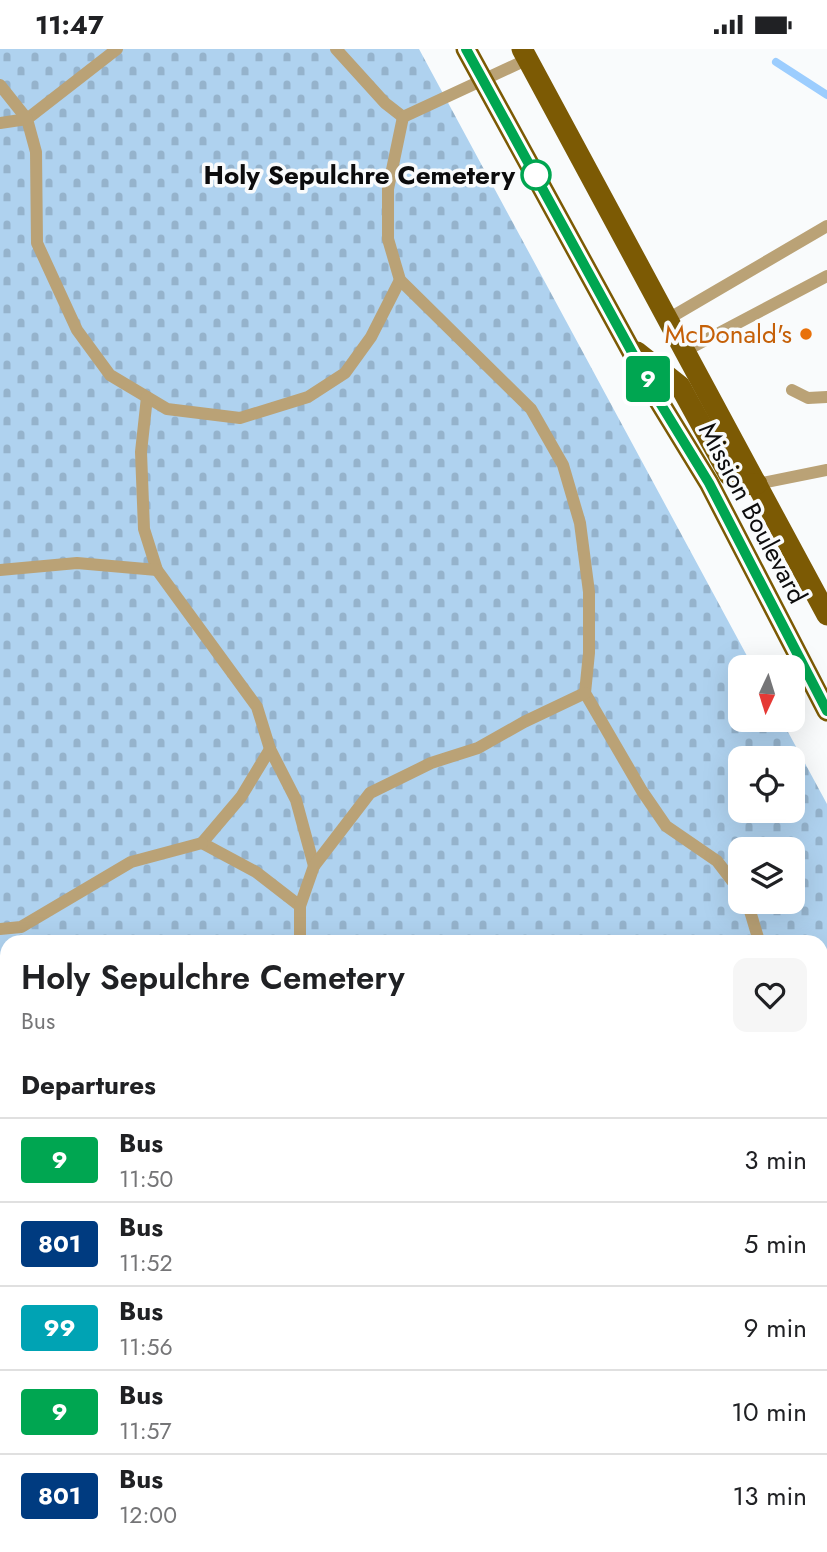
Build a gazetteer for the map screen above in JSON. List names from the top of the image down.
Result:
{
  "streets": {
    "main road": ["Mission Boulevard"]
  },
  "places": ["Holy Sepulchre Cemetery", "McDonald's"],
  "lines": ["bus line 9"],
  "north": "bottom",
  "page": {
    "status": "11:47",
    "on_map": "9",
    "heading": [
      ["Holy Sepulchre Cemetery", "Bus"],
      "Departures"
    ],
    "list": [
      {
        "mark": "9",
        "name": "Bus",
        "note": "11:50",
        "value": "3 min"
      },
      {
        "mark": "801",
        "name": "Bus",
        "note": "11:52",
        "value": "5 min"
      },
      {
        "mark": "99",
        "name": "Bus",
        "note": "11:56",
        "value": "9 min"
      },
      {
        "mark": "9",
        "name": "Bus",
        "note": "11:57",
        "value": "10 min"
      },
      {
        "mark": "801",
        "name": "Bus",
        "note": "12:00",
        "value": "13 min"
      }
    ]
  }
}
